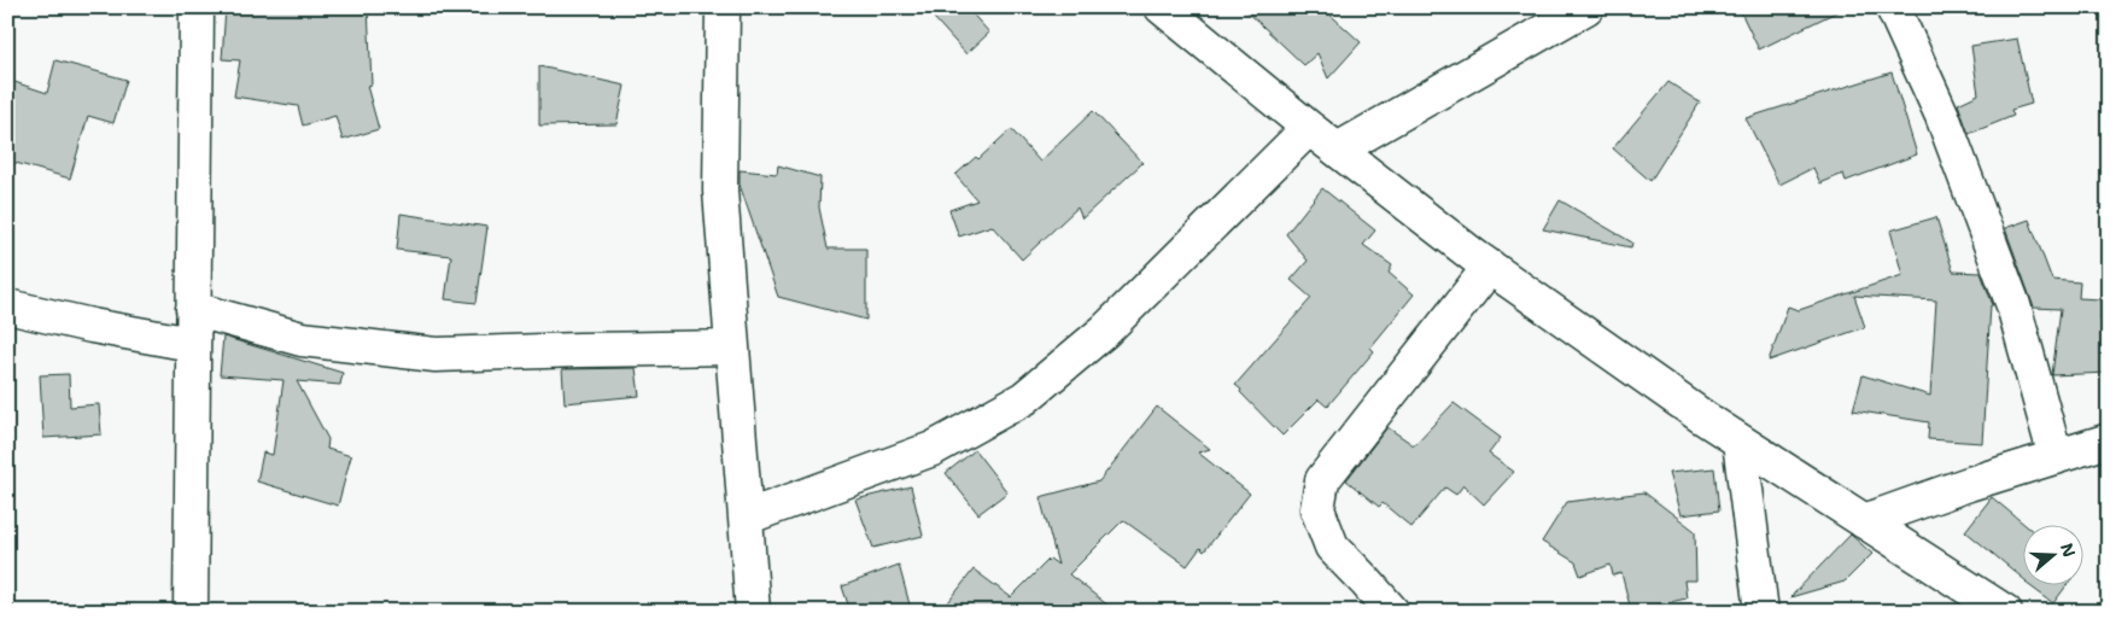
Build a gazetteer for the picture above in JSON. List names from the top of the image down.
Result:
{
  "north": "right"
}
